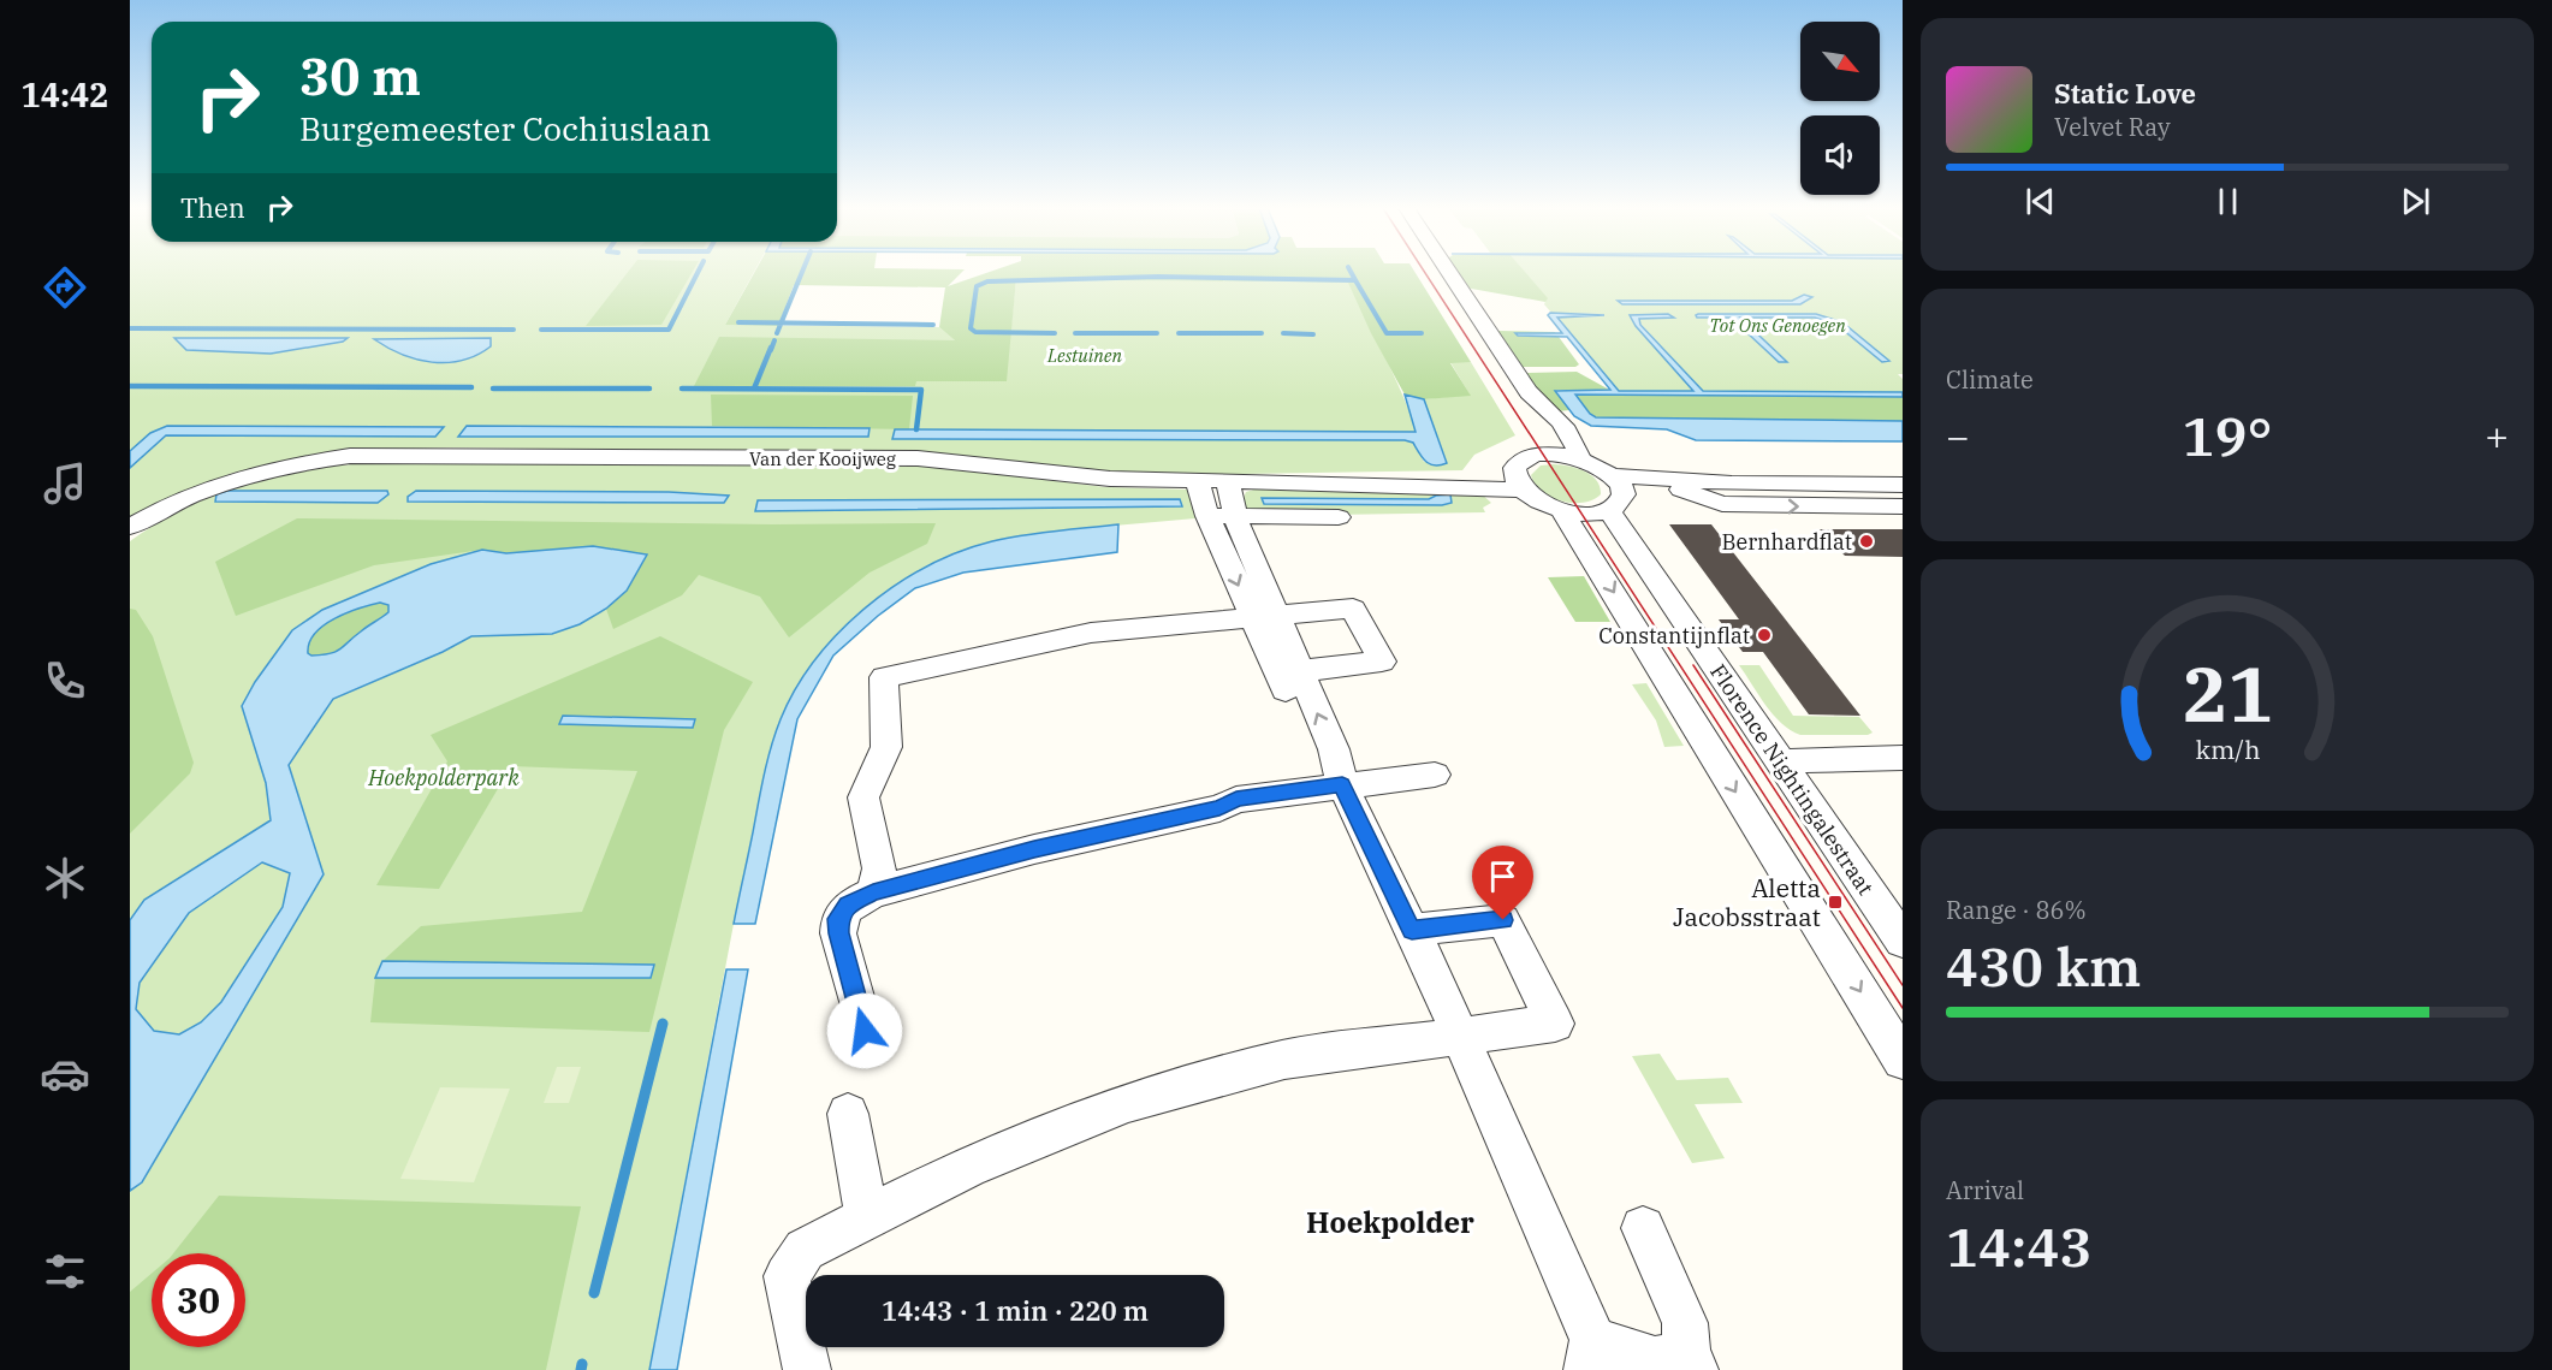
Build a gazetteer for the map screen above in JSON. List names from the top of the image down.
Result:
{
  "streets": {
    "street": ["Van der Kooijweg", "Florence Nightingalestraat"]
  },
  "districts": ["Hoekpolder"],
  "parks": ["Tot Ons Genoegen", "Lestuinen", "Hoekpolderpark"],
  "places": {
    "other": ["Bernhardflat", "Constantijnflat"],
    "transit": ["Aletta Jacobsstraat"]
  },
  "north": "bottom right",
  "page": {
    "tabs": "14:42",
    "turn": ["30 m", "Burgemeester Cochiuslaan"],
    "song": ["Static Love", "Velvet Ray"],
    "then": "Then",
    "tile": [
      "Climate",
      ["Range · 86%", "430 km"],
      ["Arrival", "14:43"]
    ],
    "heat": ["−", "19°", "+"],
    "limit": "30",
    "trip": "14:43 · 1 min · 220 m",
    "gauge": ["21", "km/h"]
  }
}
